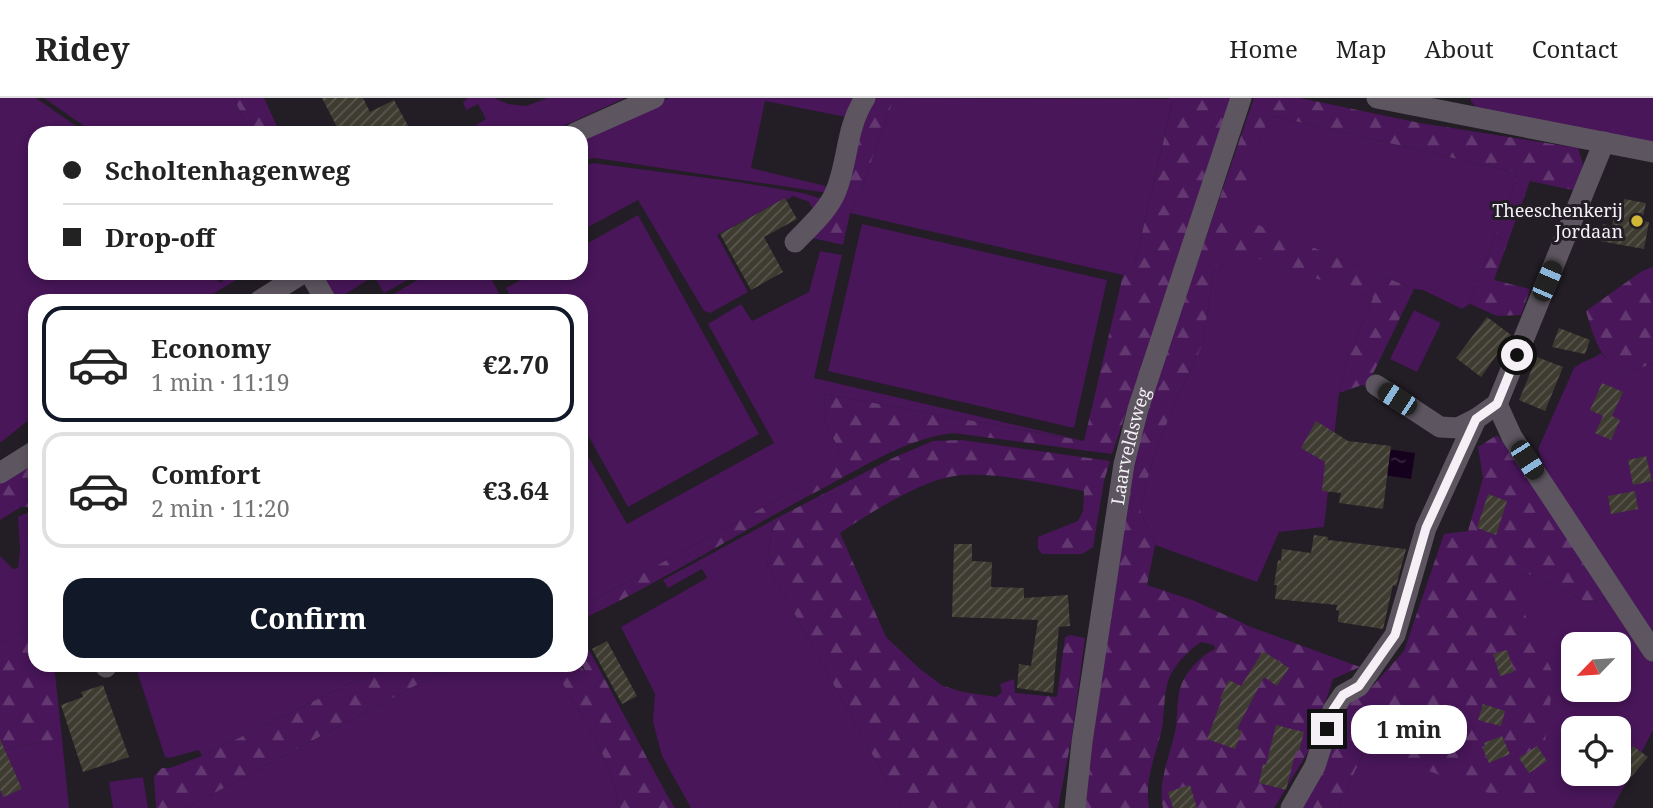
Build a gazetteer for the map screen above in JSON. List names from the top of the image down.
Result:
{
  "streets": {
    "street": ["Laarveldsweg"]
  },
  "places": ["Theeschenkerij Jordaan"],
  "north": "bottom left",
  "page": {
    "header": "Ridey",
    "nav": [
      "Home",
      "Map",
      "About",
      "Contact"
    ],
    "banner": ["Scholtenhagenweg", "Drop-off"],
    "list": [
      {
        "name": "Economy",
        "note": "1 min · 11:19",
        "value": "€2.70"
      },
      {
        "name": "Comfort",
        "note": "2 min · 11:20",
        "value": "€3.64"
      }
    ],
    "buttons": "Confirm",
    "bubble": "1 min"
  }
}
